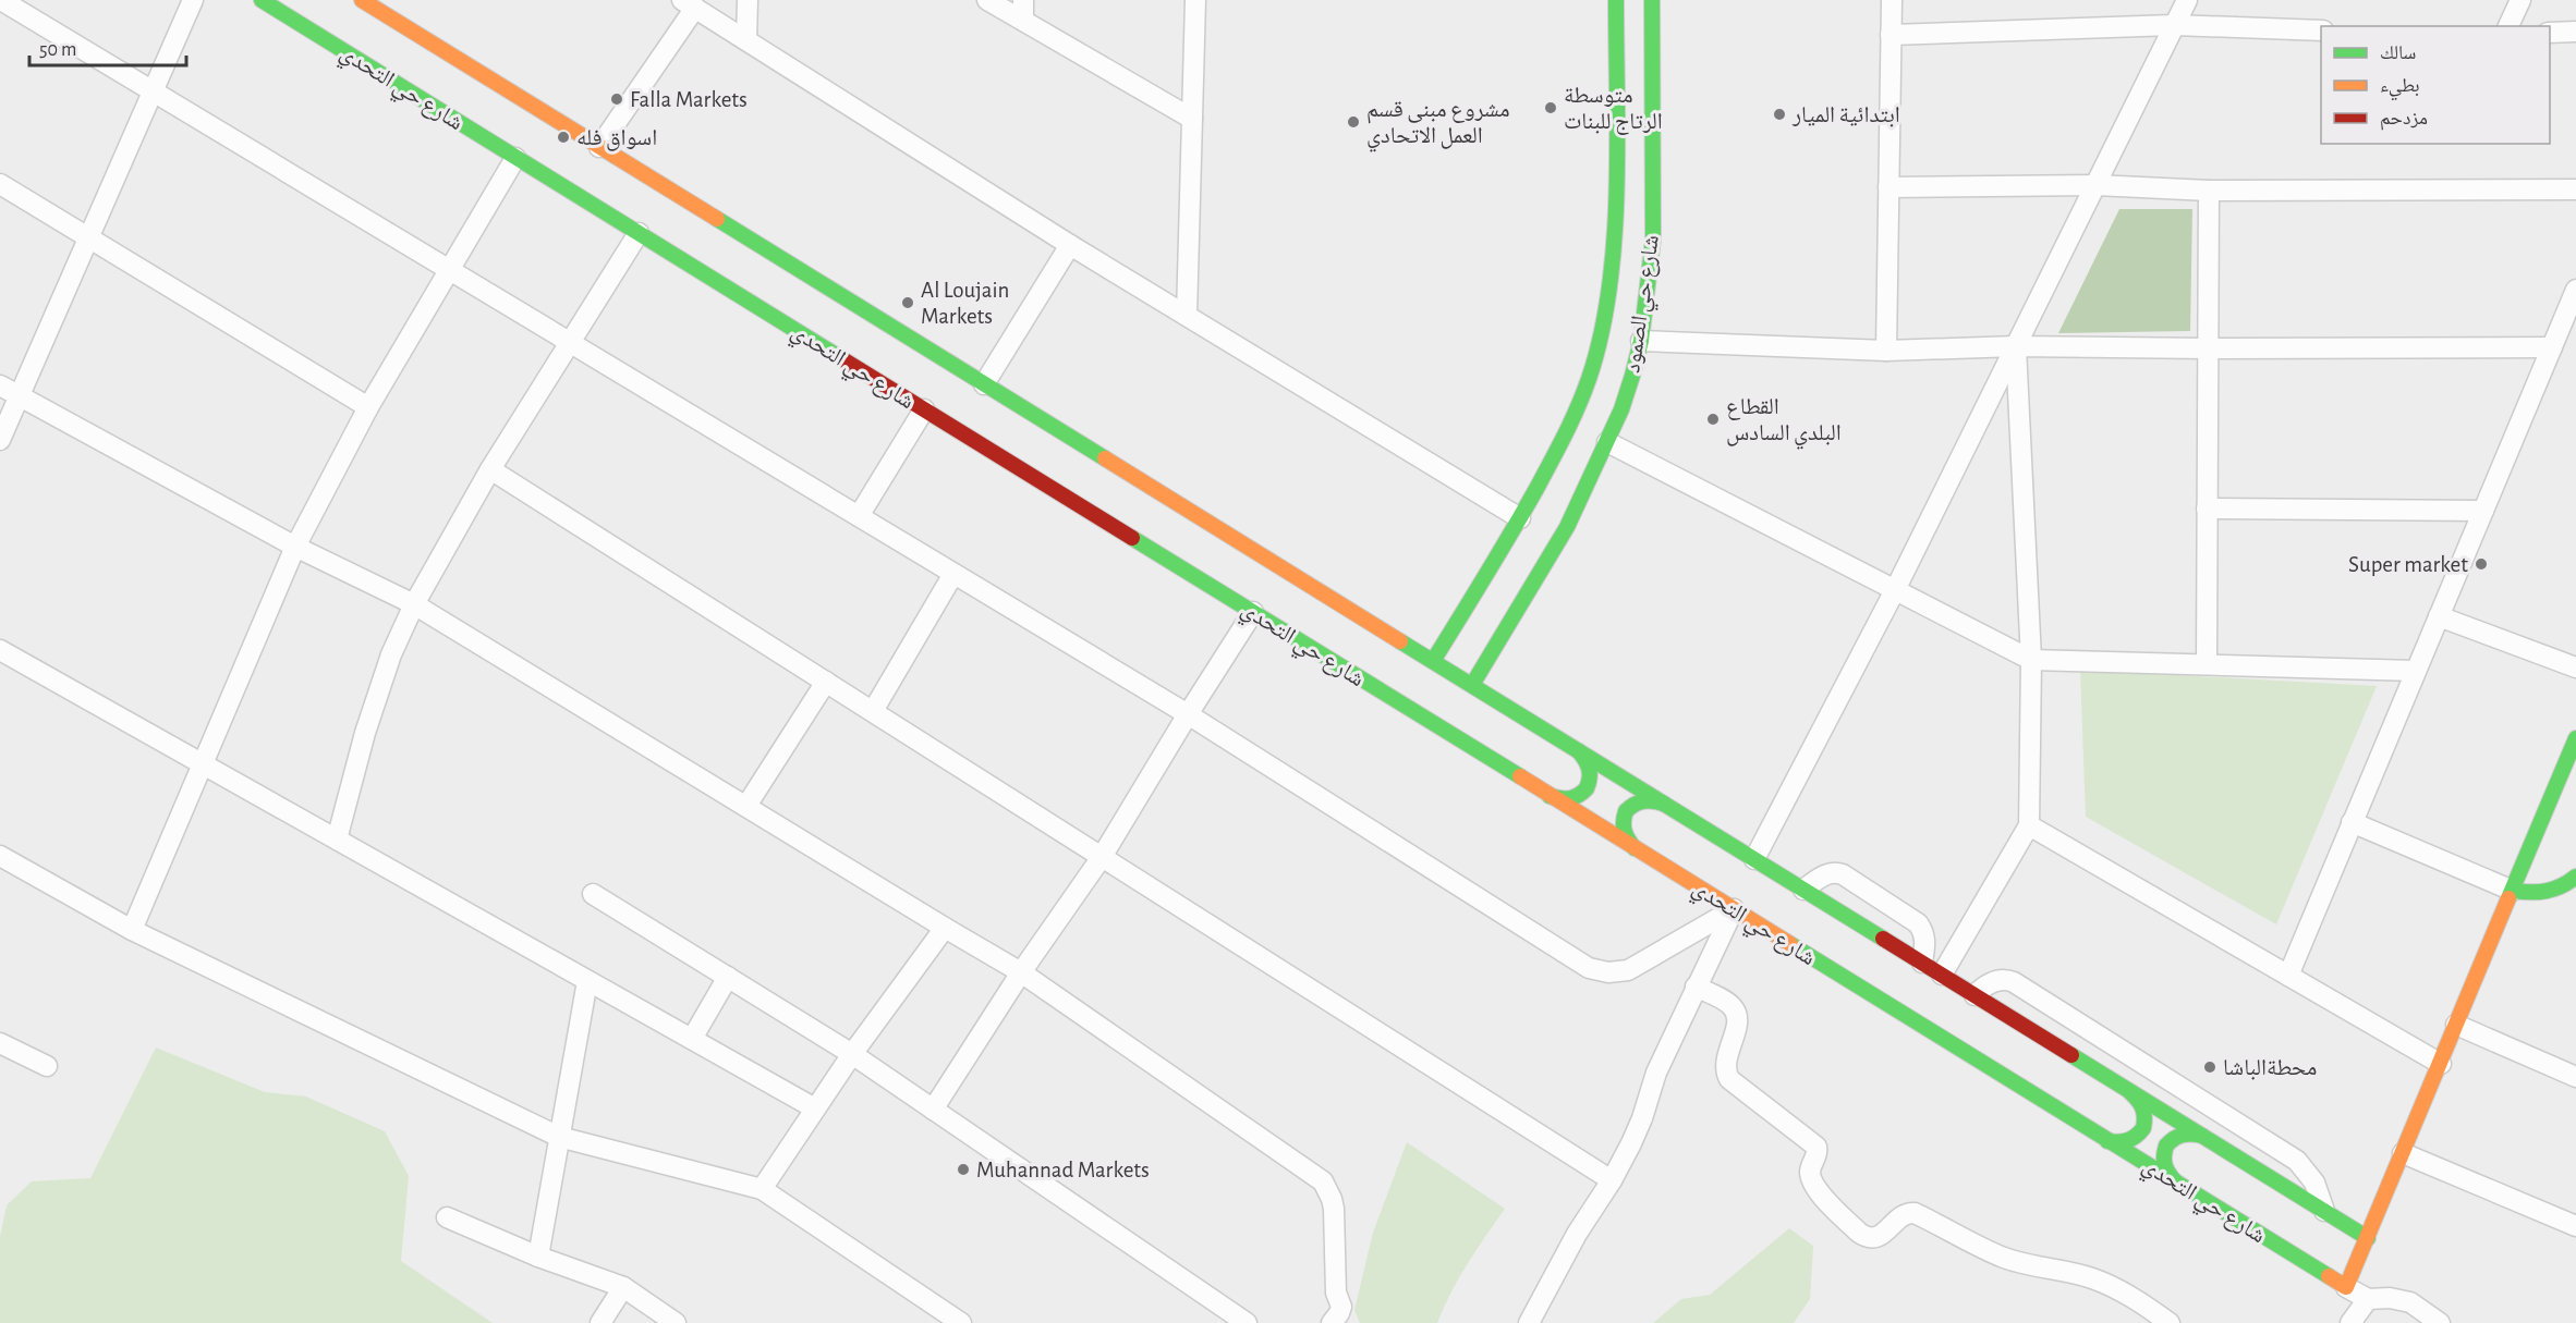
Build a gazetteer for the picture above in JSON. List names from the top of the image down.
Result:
{
  "streets": {
    "main road": ["شارع حي التحدي", "شارع حي الصمود"]
  },
  "places": [
    "Falla Markets",
    "متوسطة الرتاج للبنات",
    "ابتدائية الميار",
    "مشروع مبنى قسم العمل الاتحادي",
    "اسواق فله",
    "Al Loujain Markets",
    "القطاع البلدي السادس",
    "Super market",
    "محطةالباشا",
    "Muhannad Markets"
  ],
  "legend": ["سالك", "بطيء", "مزدحم"],
  "scale_bar": "50 m"
}
